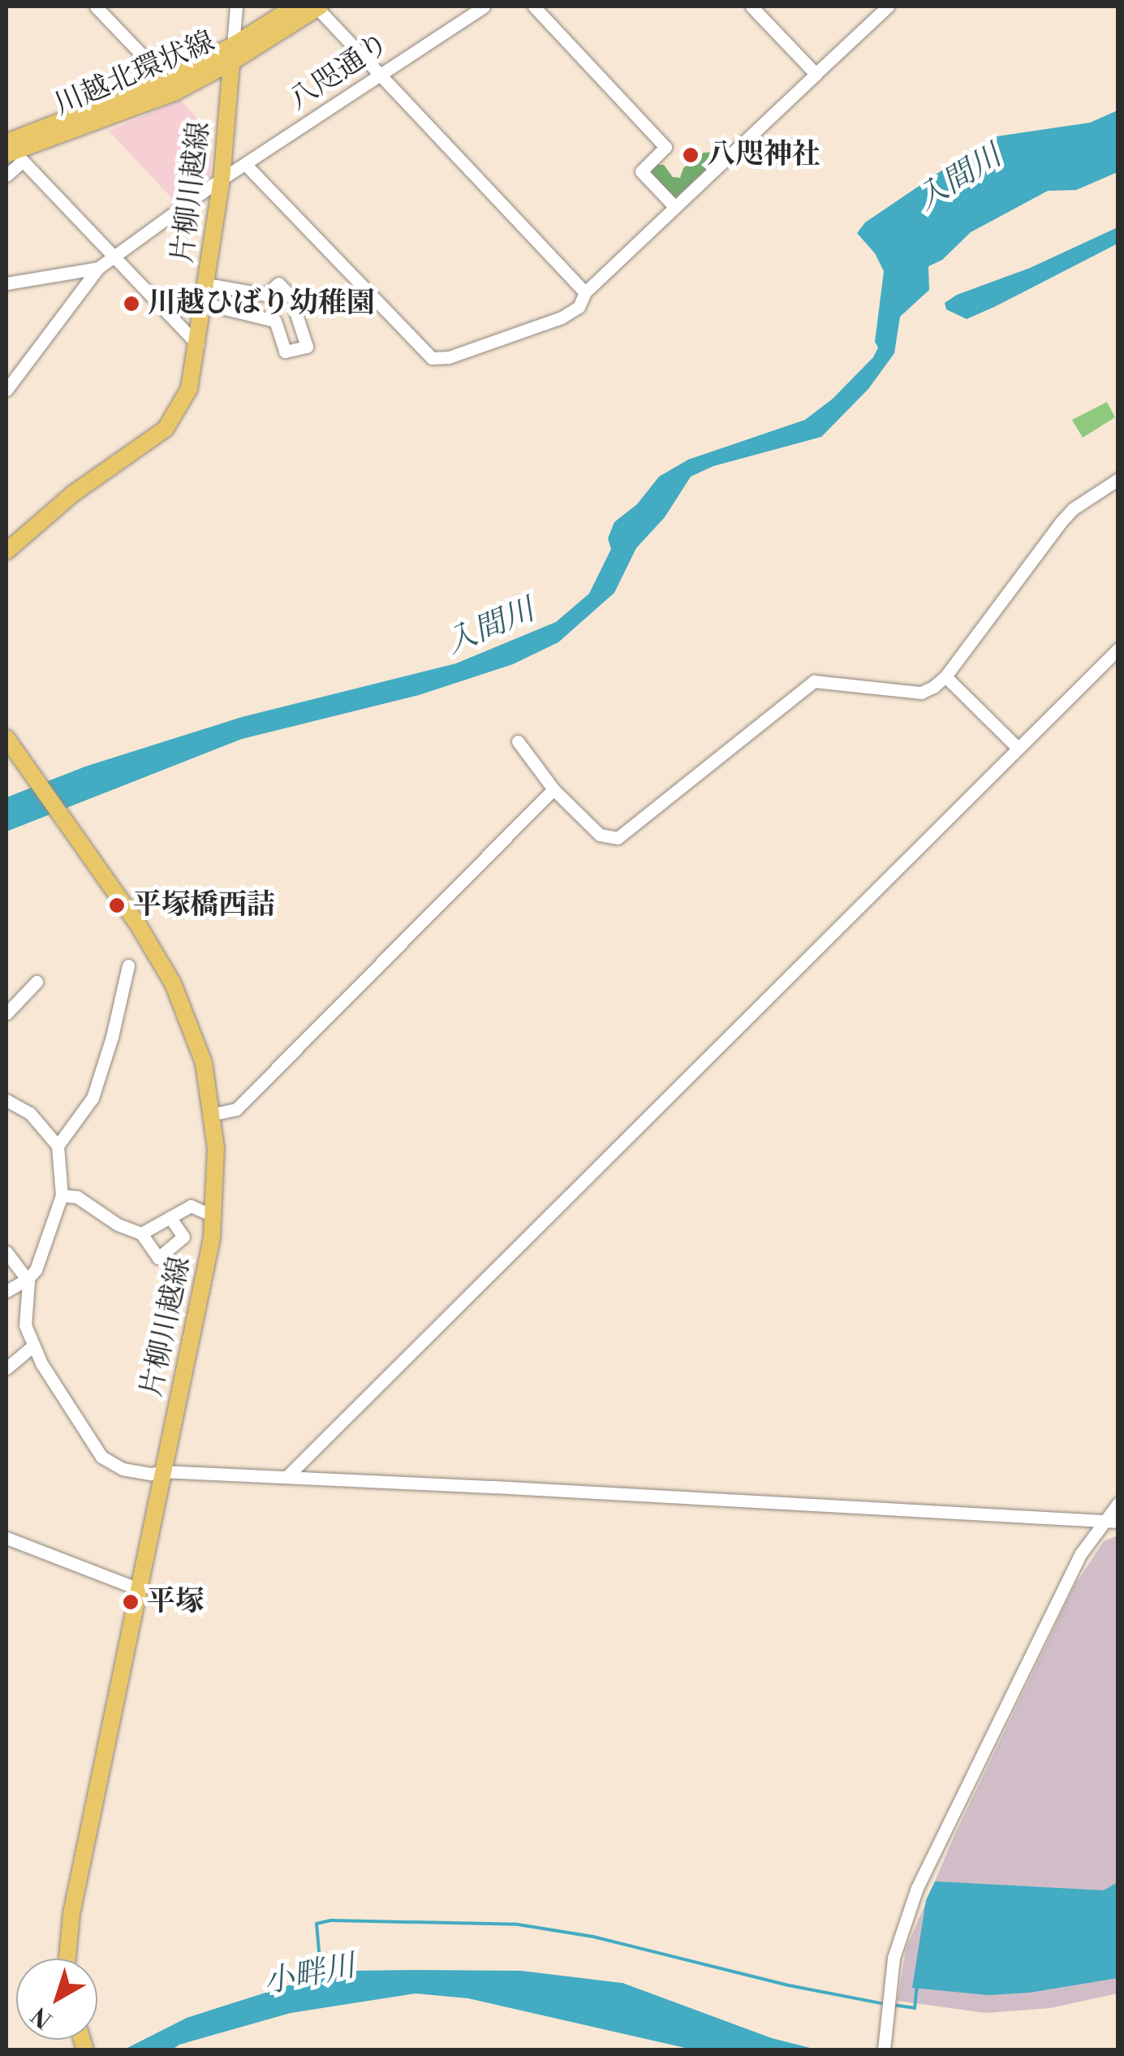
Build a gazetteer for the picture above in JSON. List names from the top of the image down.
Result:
{
  "streets": {
    "main road": ["川越北環状線", "片柳川越線"],
    "street": ["八咫通り"]
  },
  "crossings": [
    ["八咫通り", "片柳川越線"],
    ["川越北環状線", "片柳川越線"]
  ],
  "water": ["入間川", "小畔川"],
  "places": [
    "八咫神社",
    "川越ひばり幼稚園",
    "平塚橋西詰",
    "平塚"
  ],
  "north": "bottom left"
}
